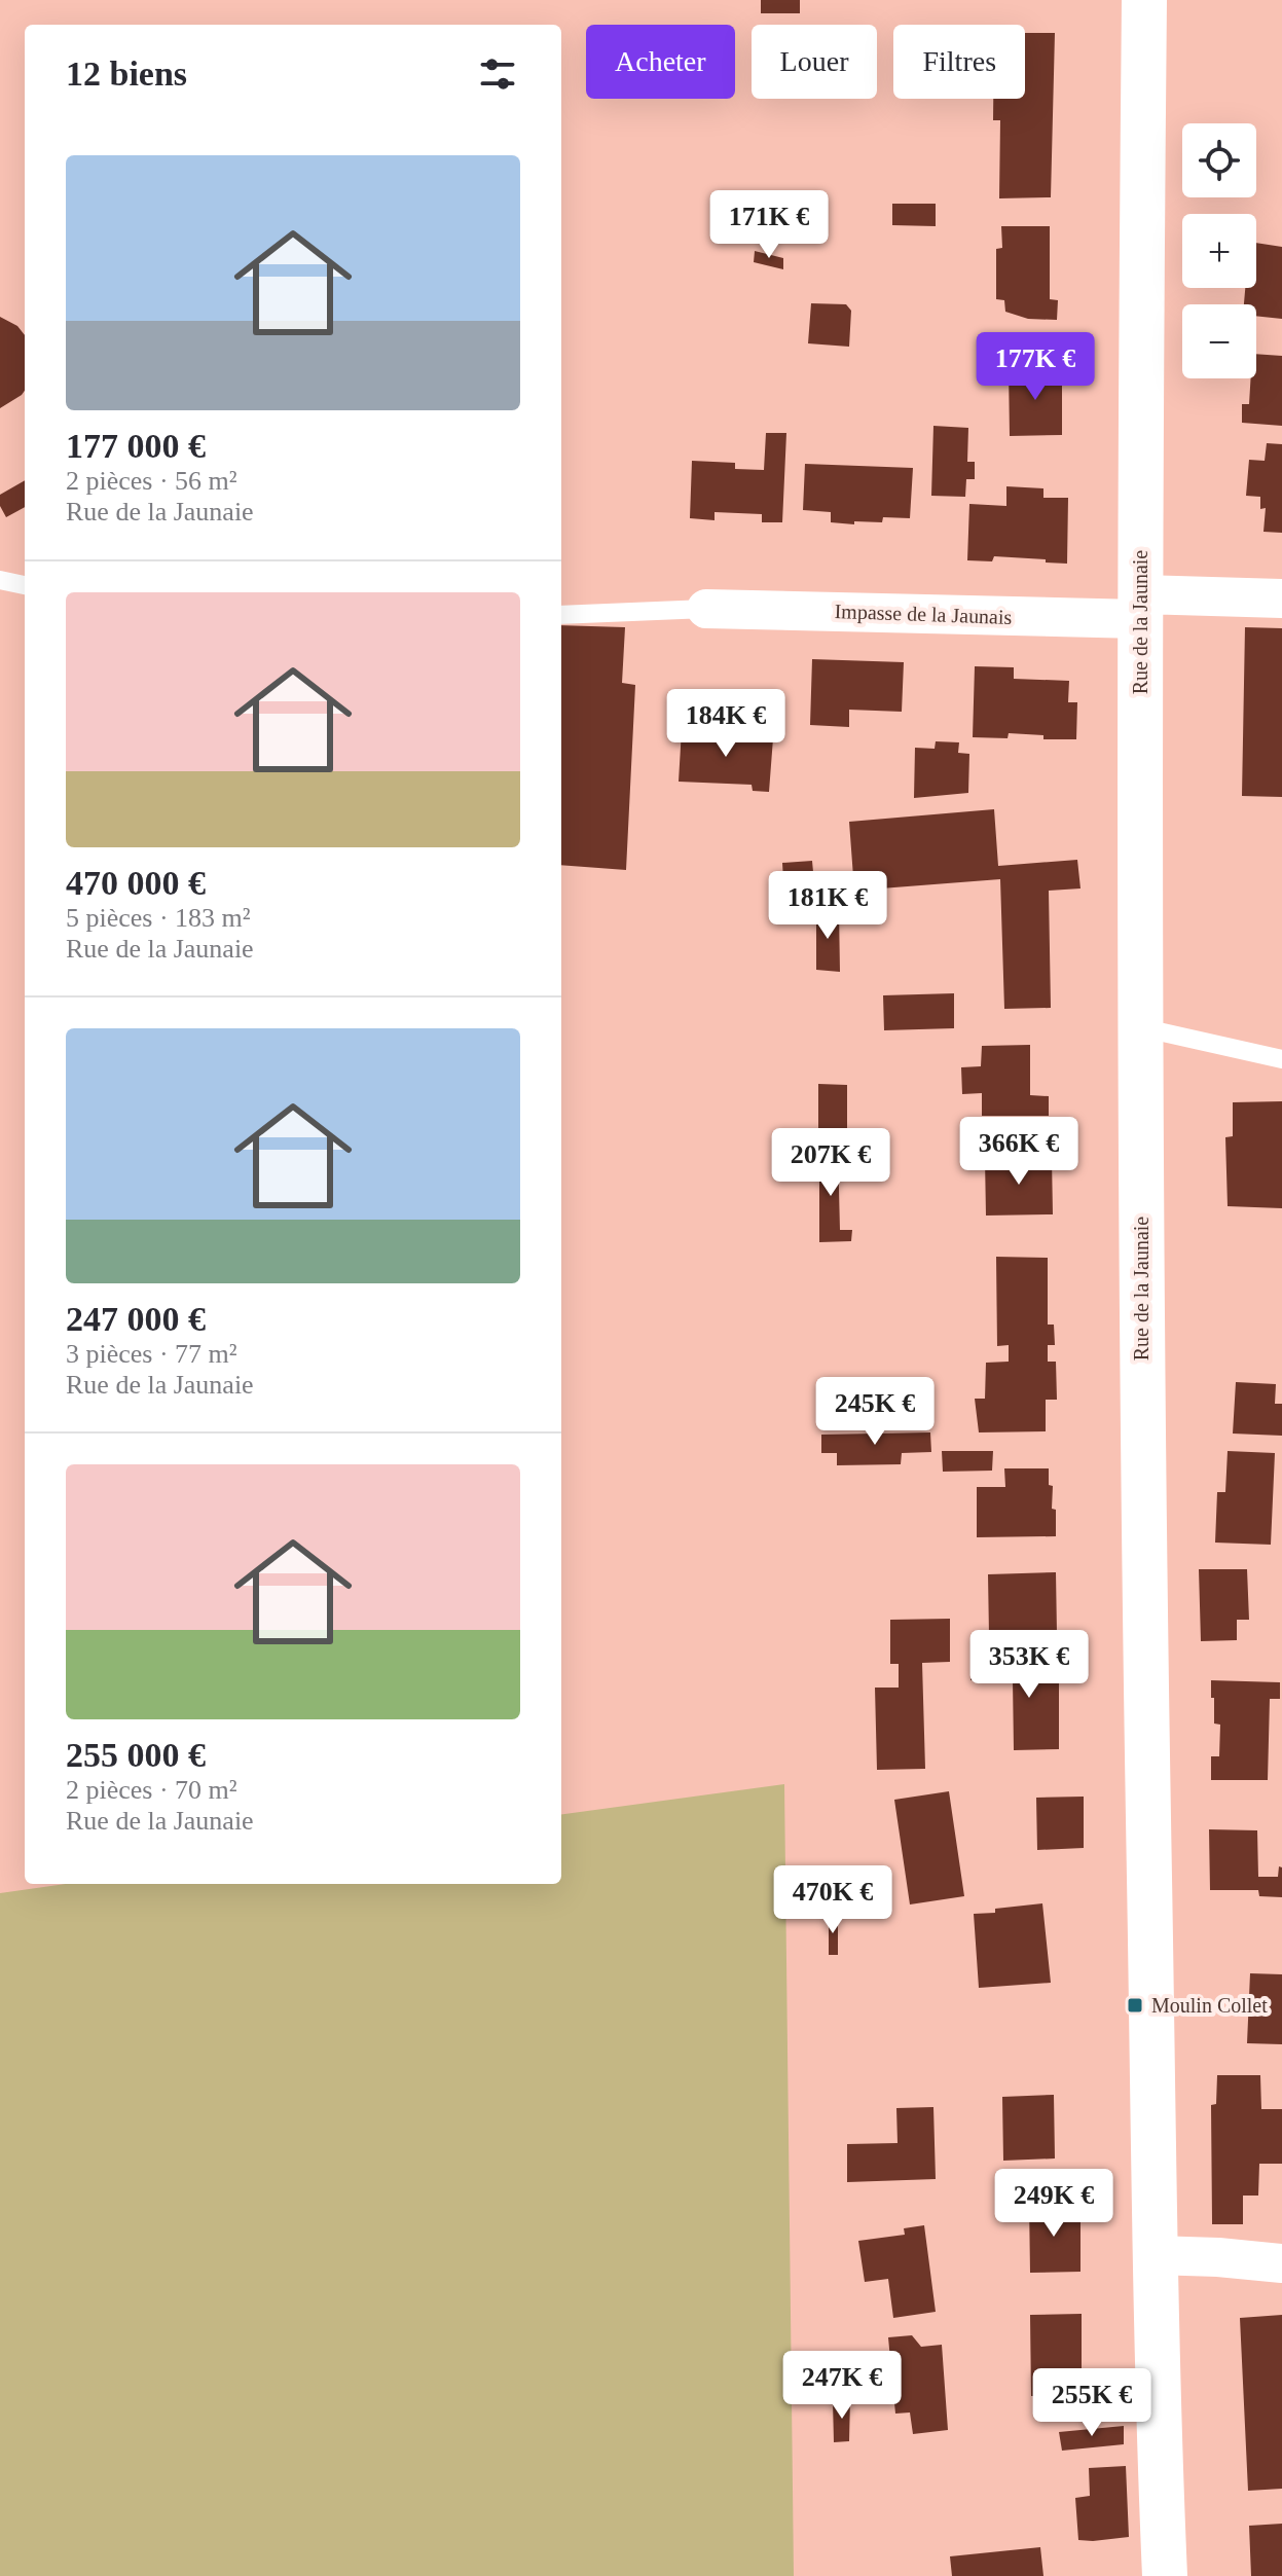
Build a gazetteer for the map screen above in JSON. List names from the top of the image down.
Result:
{
  "streets": {
    "main road": ["Rue de la Jaunaie"],
    "street": ["Impasse de la Jaunais"]
  },
  "crossings": [
    ["Impasse de la Jaunais", "Rue de la Jaunaie"]
  ],
  "places": {
    "transit": ["Moulin Collet"]
  },
  "page": {
    "chip": ["Acheter", "Louer", "Filtres"],
    "heading": "12 biens",
    "map_buttons": ["+", "−"],
    "list": [
      {
        "name": "177 000 €",
        "note": "2 pièces · 56 m² · Rue de la Jaunaie"
      },
      {
        "name": "470 000 €",
        "note": "5 pièces · 183 m² · Rue de la Jaunaie"
      },
      {
        "name": "247 000 €",
        "note": "3 pièces · 77 m² · Rue de la Jaunaie"
      },
      {
        "name": "255 000 €",
        "note": "2 pièces · 70 m² · Rue de la Jaunaie"
      }
    ],
    "price": [
      "171K €",
      "177K €",
      "184K €",
      "181K €",
      "366K €",
      "207K €",
      "245K €",
      "353K €",
      "470K €",
      "249K €",
      "247K €",
      "255K €"
    ]
  }
}
